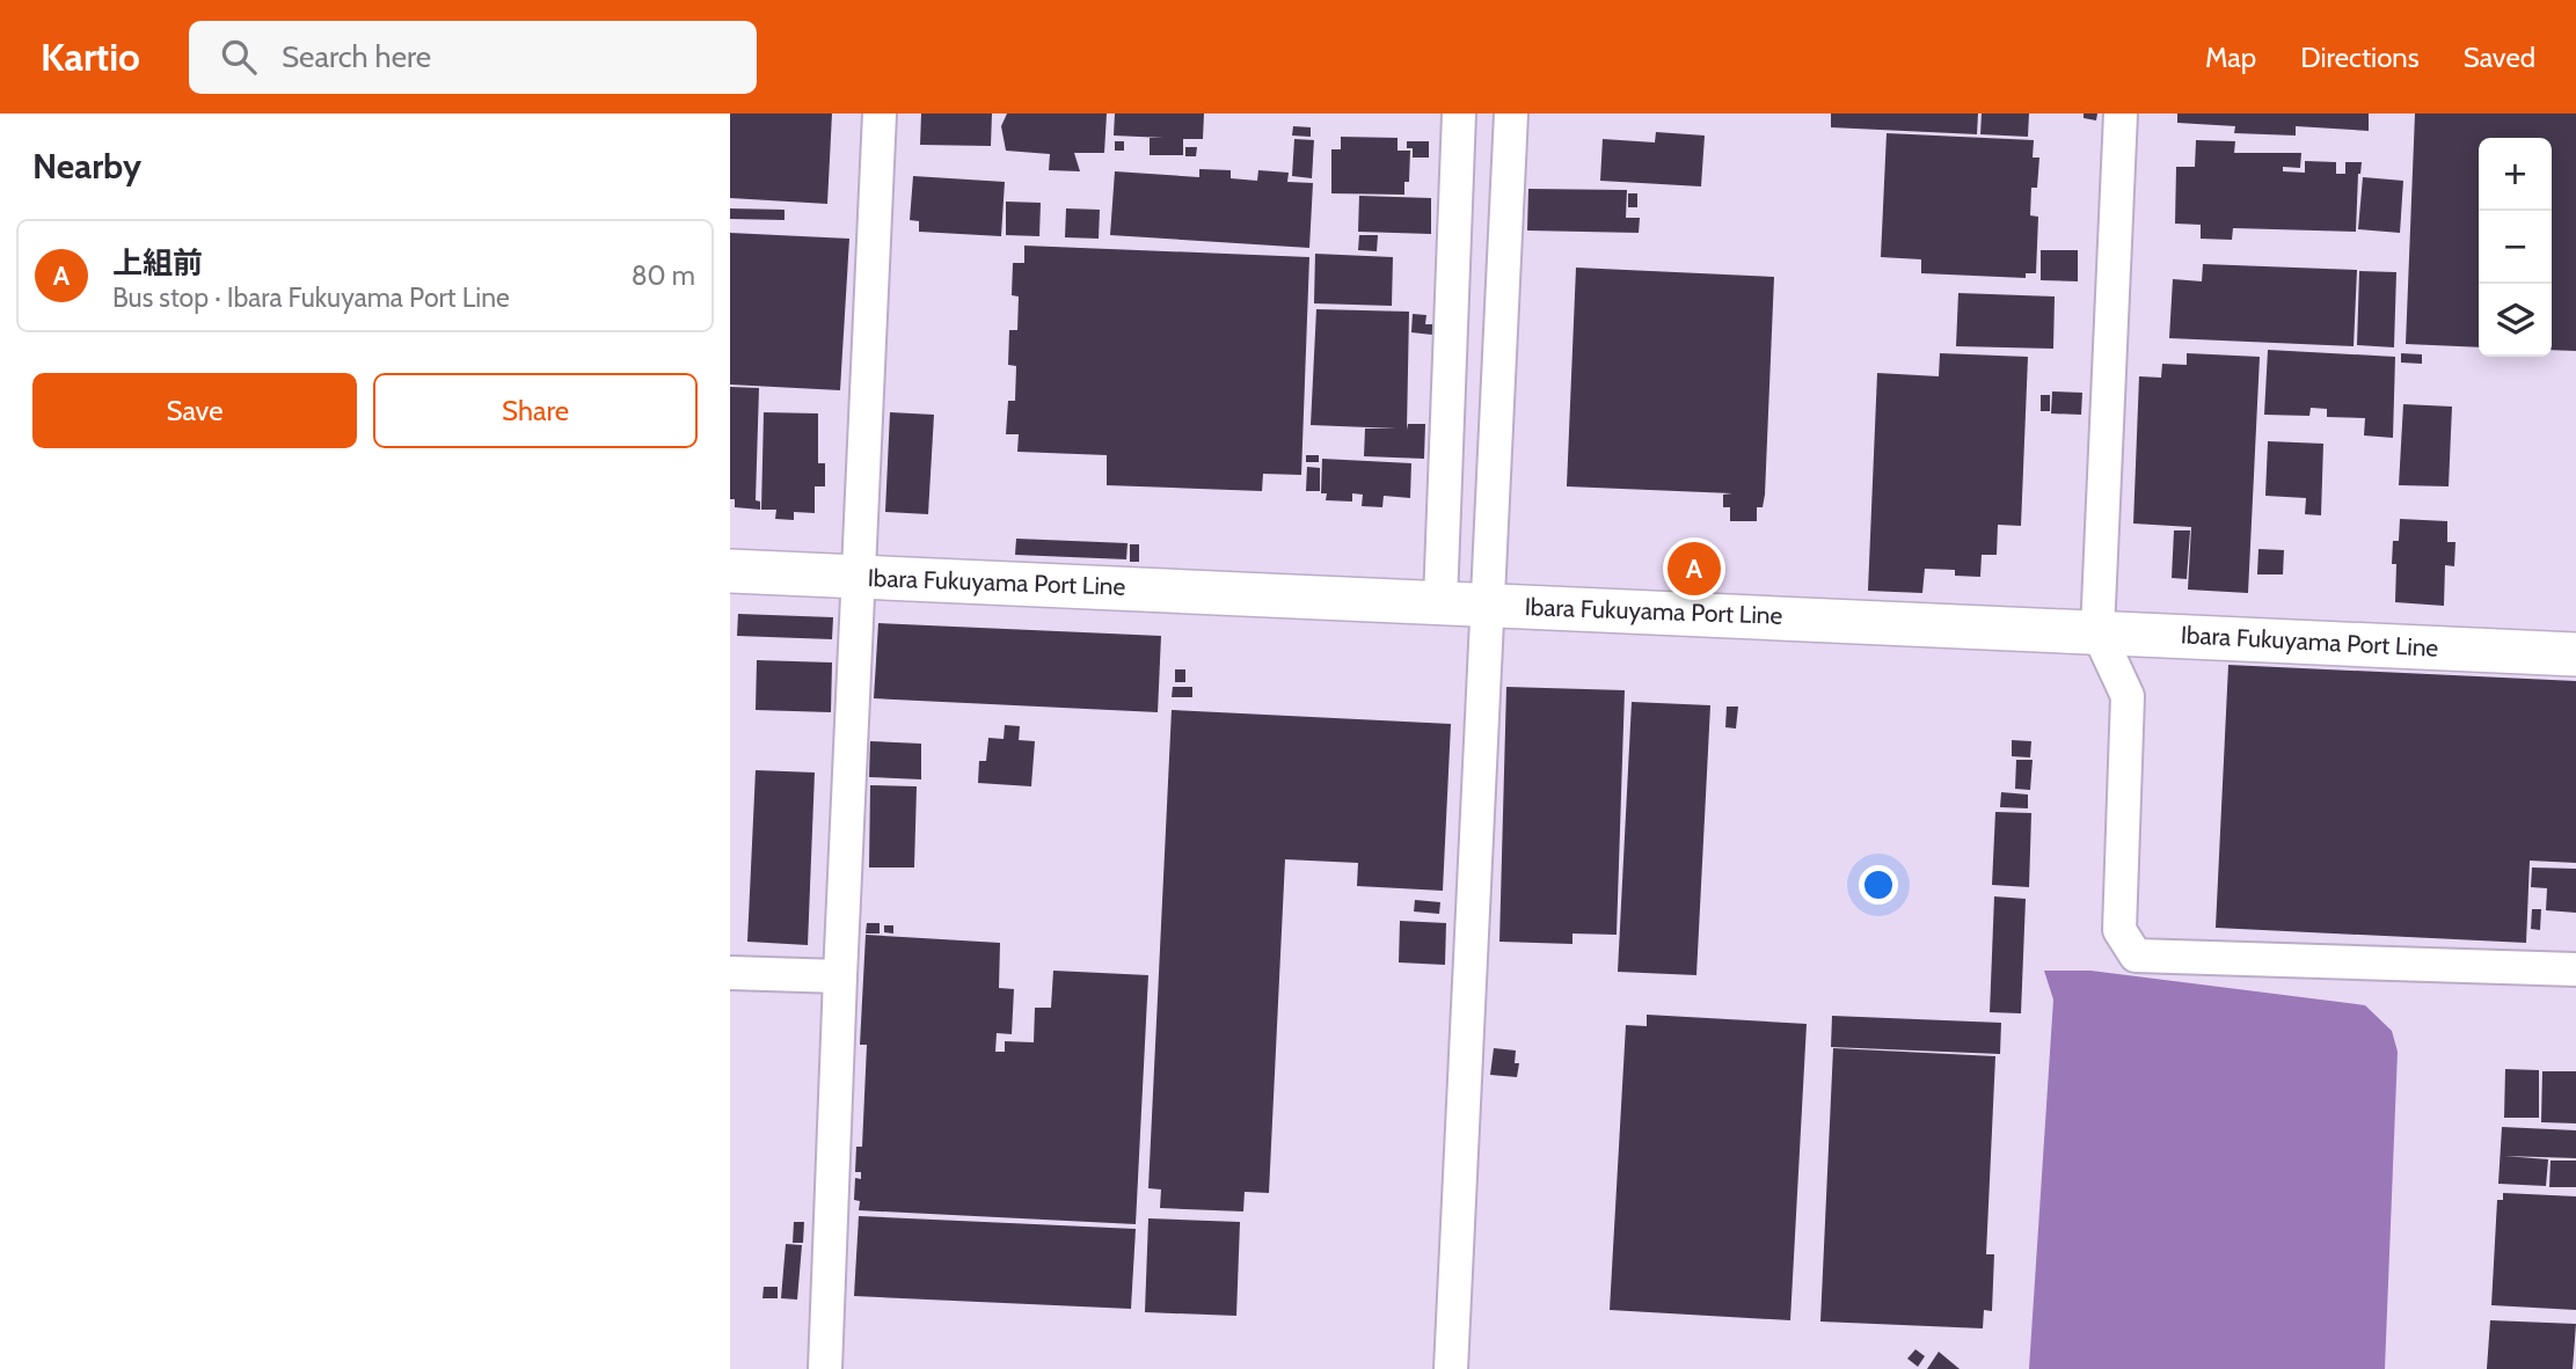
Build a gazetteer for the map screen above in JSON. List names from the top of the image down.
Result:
{
  "streets": {
    "main road": ["Ibara Fukuyama Port Line"]
  },
  "page": {
    "header": "Kartio",
    "search": "Search here",
    "nav": ["Map", "Directions", "Saved"],
    "heading": "Nearby",
    "map_buttons": ["+", "−"],
    "list": [
      {
        "mark": "A",
        "name": "上組前",
        "note": "Bus stop · Ibara Fukuyama Port Line",
        "value": "80 m"
      }
    ],
    "buttons": ["Save", "Share"],
    "pins": "A"
  }
}
